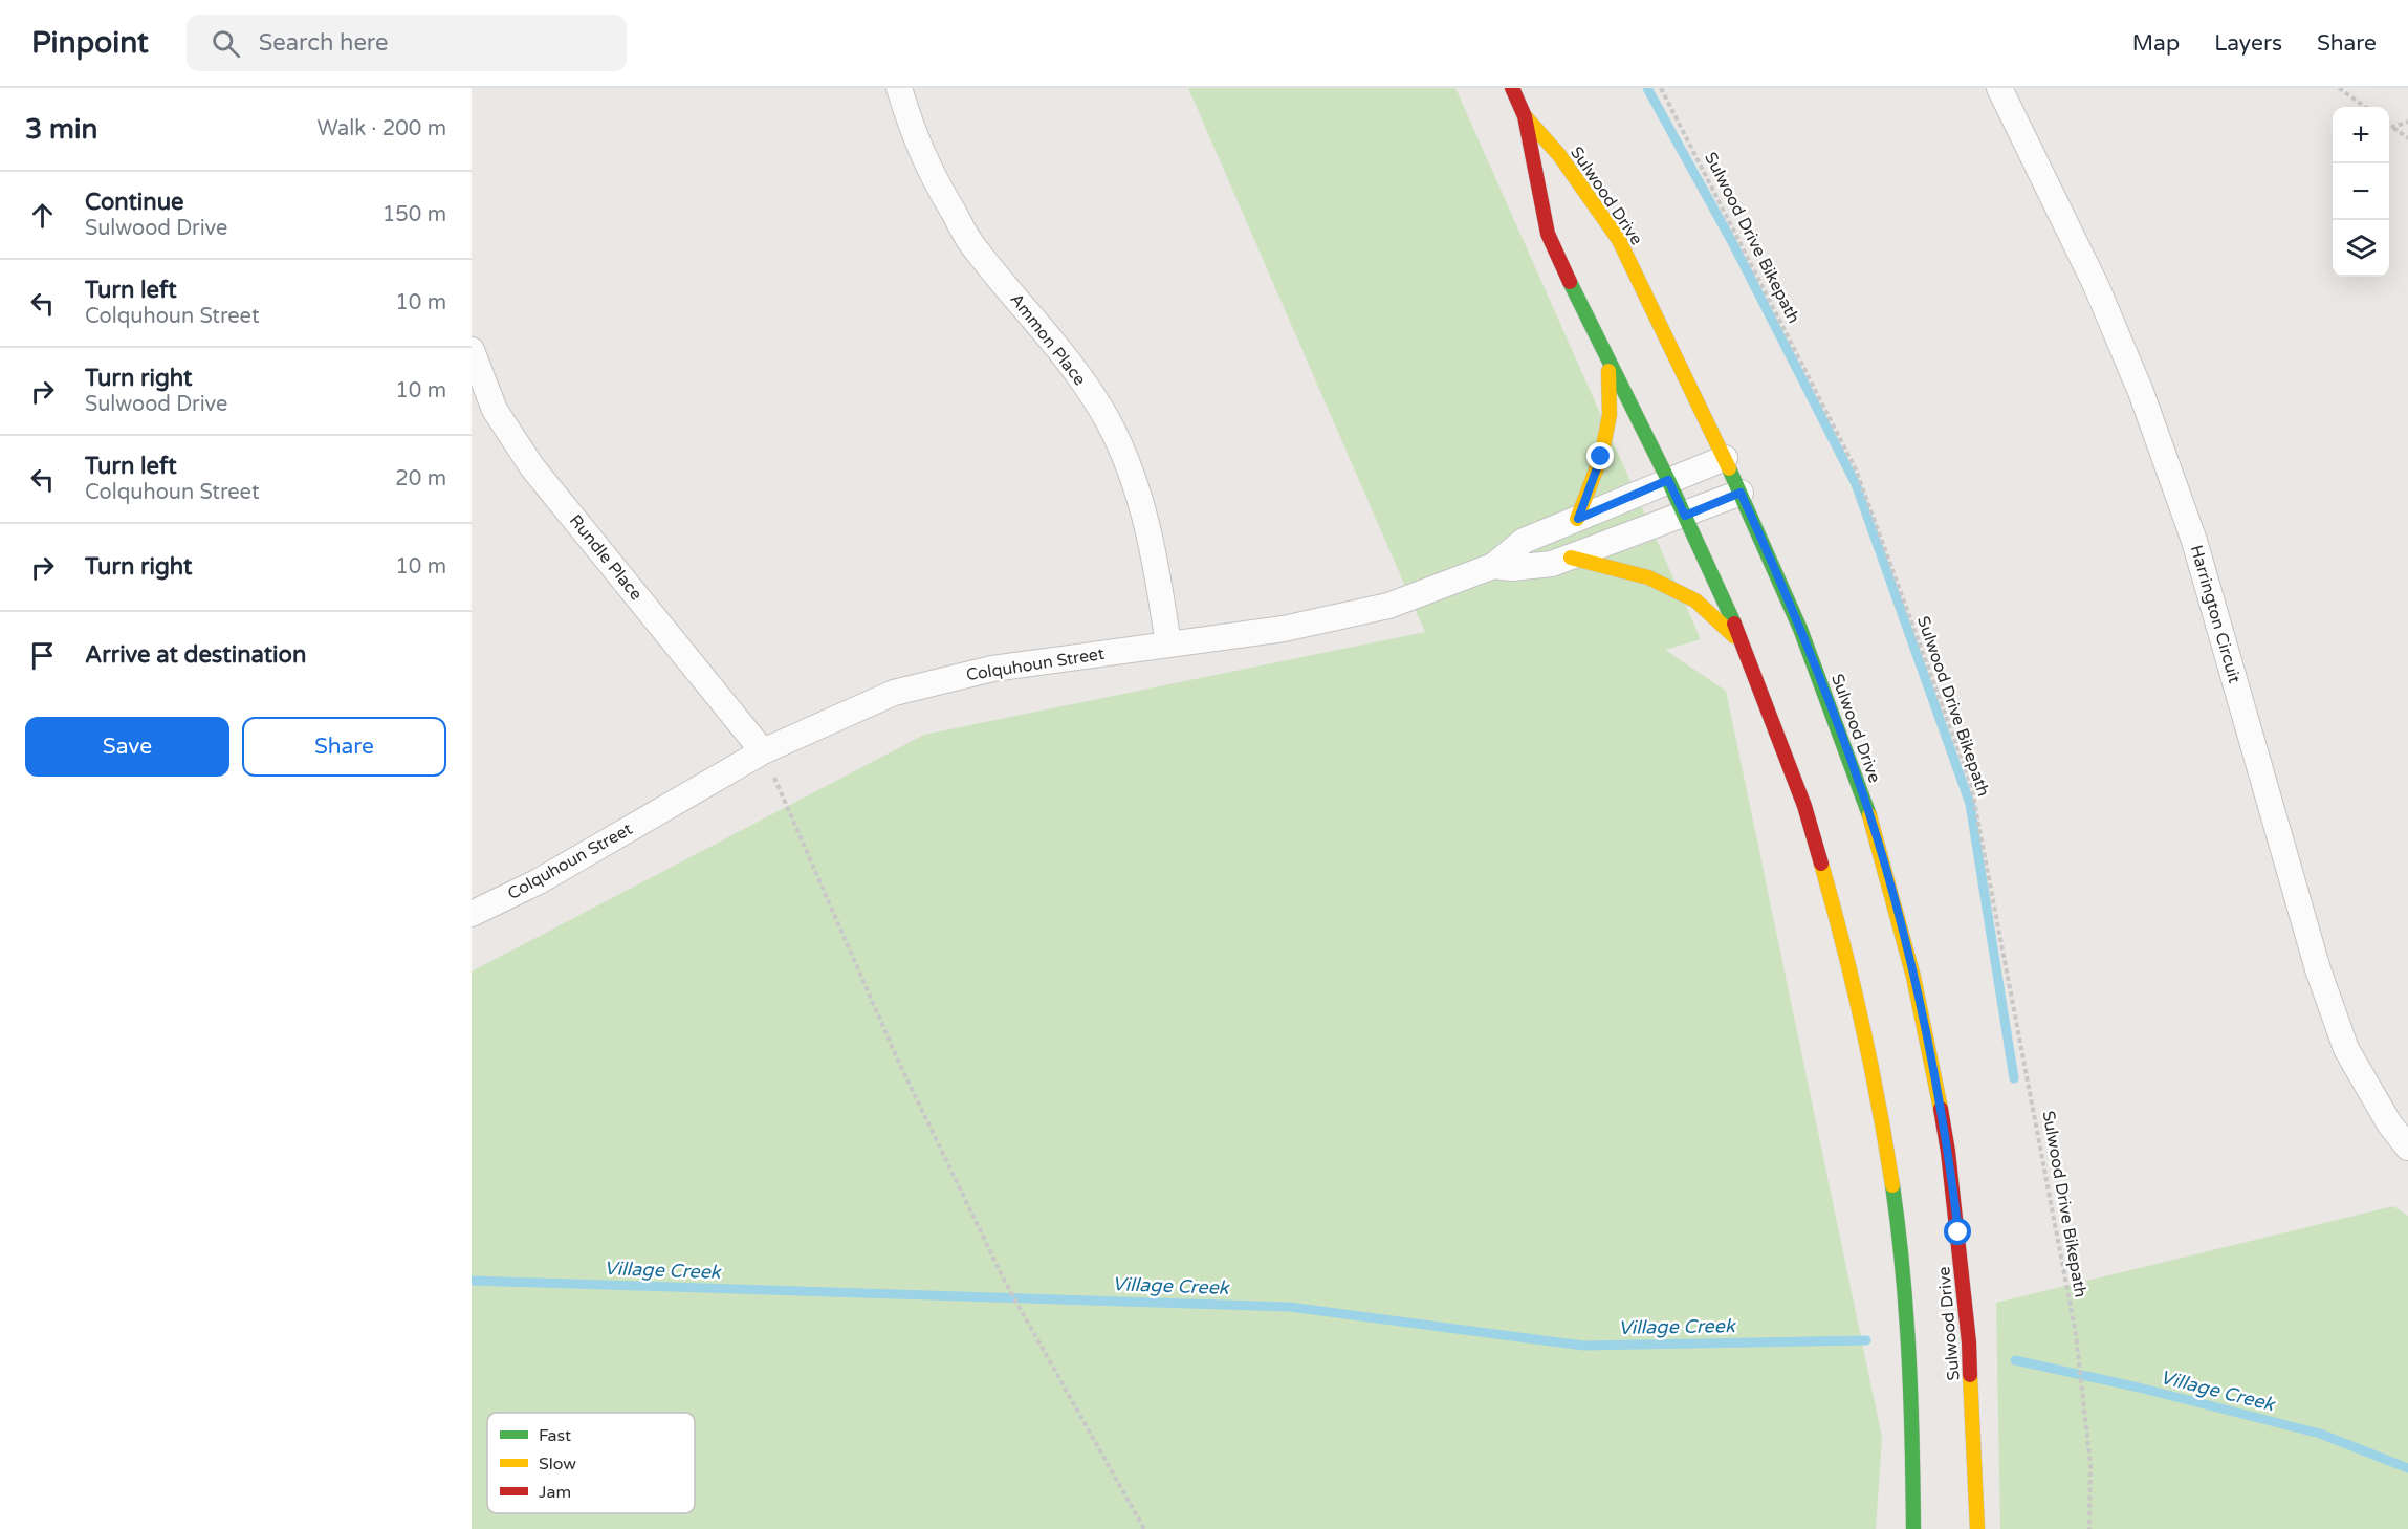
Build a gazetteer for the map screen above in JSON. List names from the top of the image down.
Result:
{
  "streets": {
    "main road": ["Sulwood Drive"],
    "street": [
      "Ammon Place",
      "Rundle Place",
      "Harrington Circuit",
      "Colquhoun Street"
    ],
    "path": ["Sulwood Drive Bikepath"]
  },
  "crossings": [
    ["Sulwood Drive", "Colquhoun Street"],
    ["Ammon Place", "Colquhoun Street"],
    ["Rundle Place", "Colquhoun Street"]
  ],
  "water": ["Village Creek"],
  "legend": ["Fast", "Slow", "Jam"],
  "page": {
    "header": "Pinpoint",
    "search": "Search here",
    "nav": ["Map", "Layers", "Share"],
    "heading": ["3 min", "Walk · 200 m"],
    "map_buttons": ["+", "−"],
    "list": [
      ["Continue", "Sulwood Drive", "150 m"],
      ["Turn left", "Colquhoun Street", "10 m"],
      ["Turn right", "Sulwood Drive", "10 m"],
      ["Turn left", "Colquhoun Street", "20 m"],
      ["Turn right", "10 m"],
      "Arrive at destination"
    ],
    "buttons": ["Save", "Share"]
  }
}
